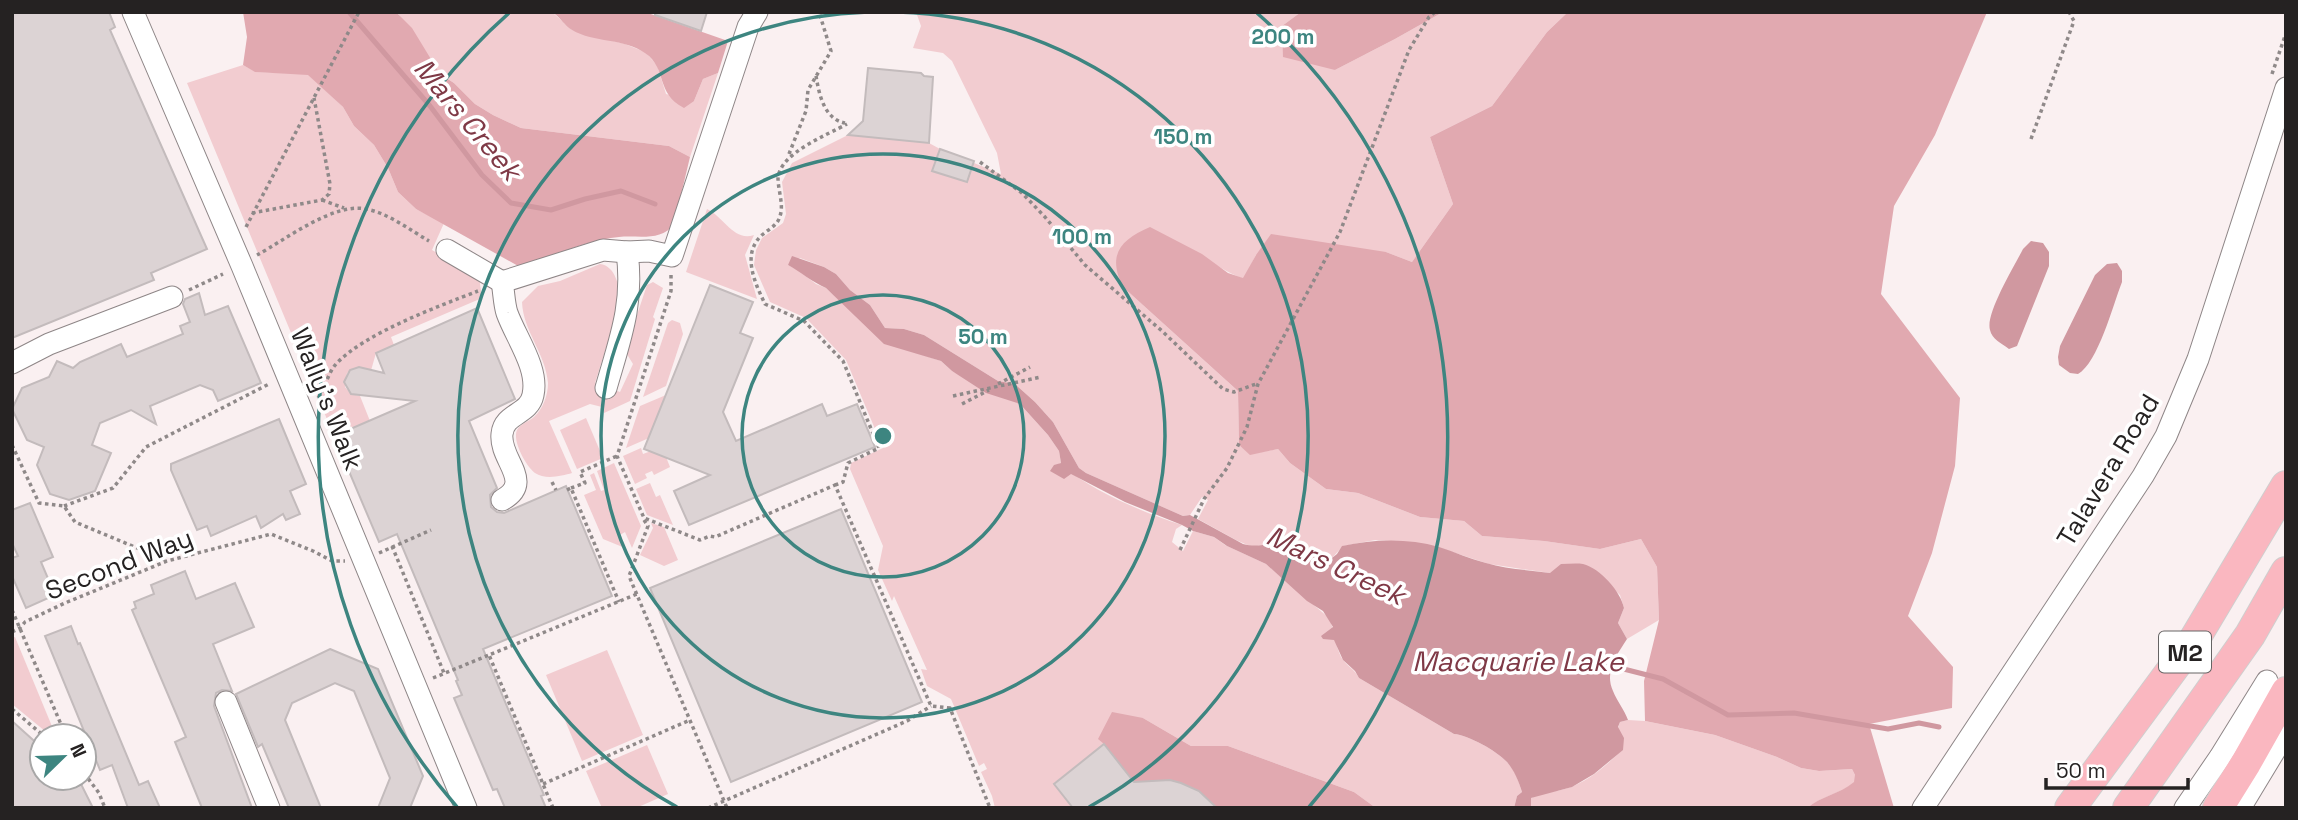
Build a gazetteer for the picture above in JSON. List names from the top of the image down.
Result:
{
  "streets": {
    "highway": ["M2"],
    "street": ["Wally's Walk", "Talavera Road"],
    "path": ["Second Way"]
  },
  "crossings": [
    ["Wally's Walk", "Second Way"]
  ],
  "water": ["Mars Creek", "Macquarie Lake"],
  "scale_bar": "50 m",
  "north": "top right",
  "rings": [
    "200 m",
    "150 m",
    "100 m",
    "50 m"
  ]
}
